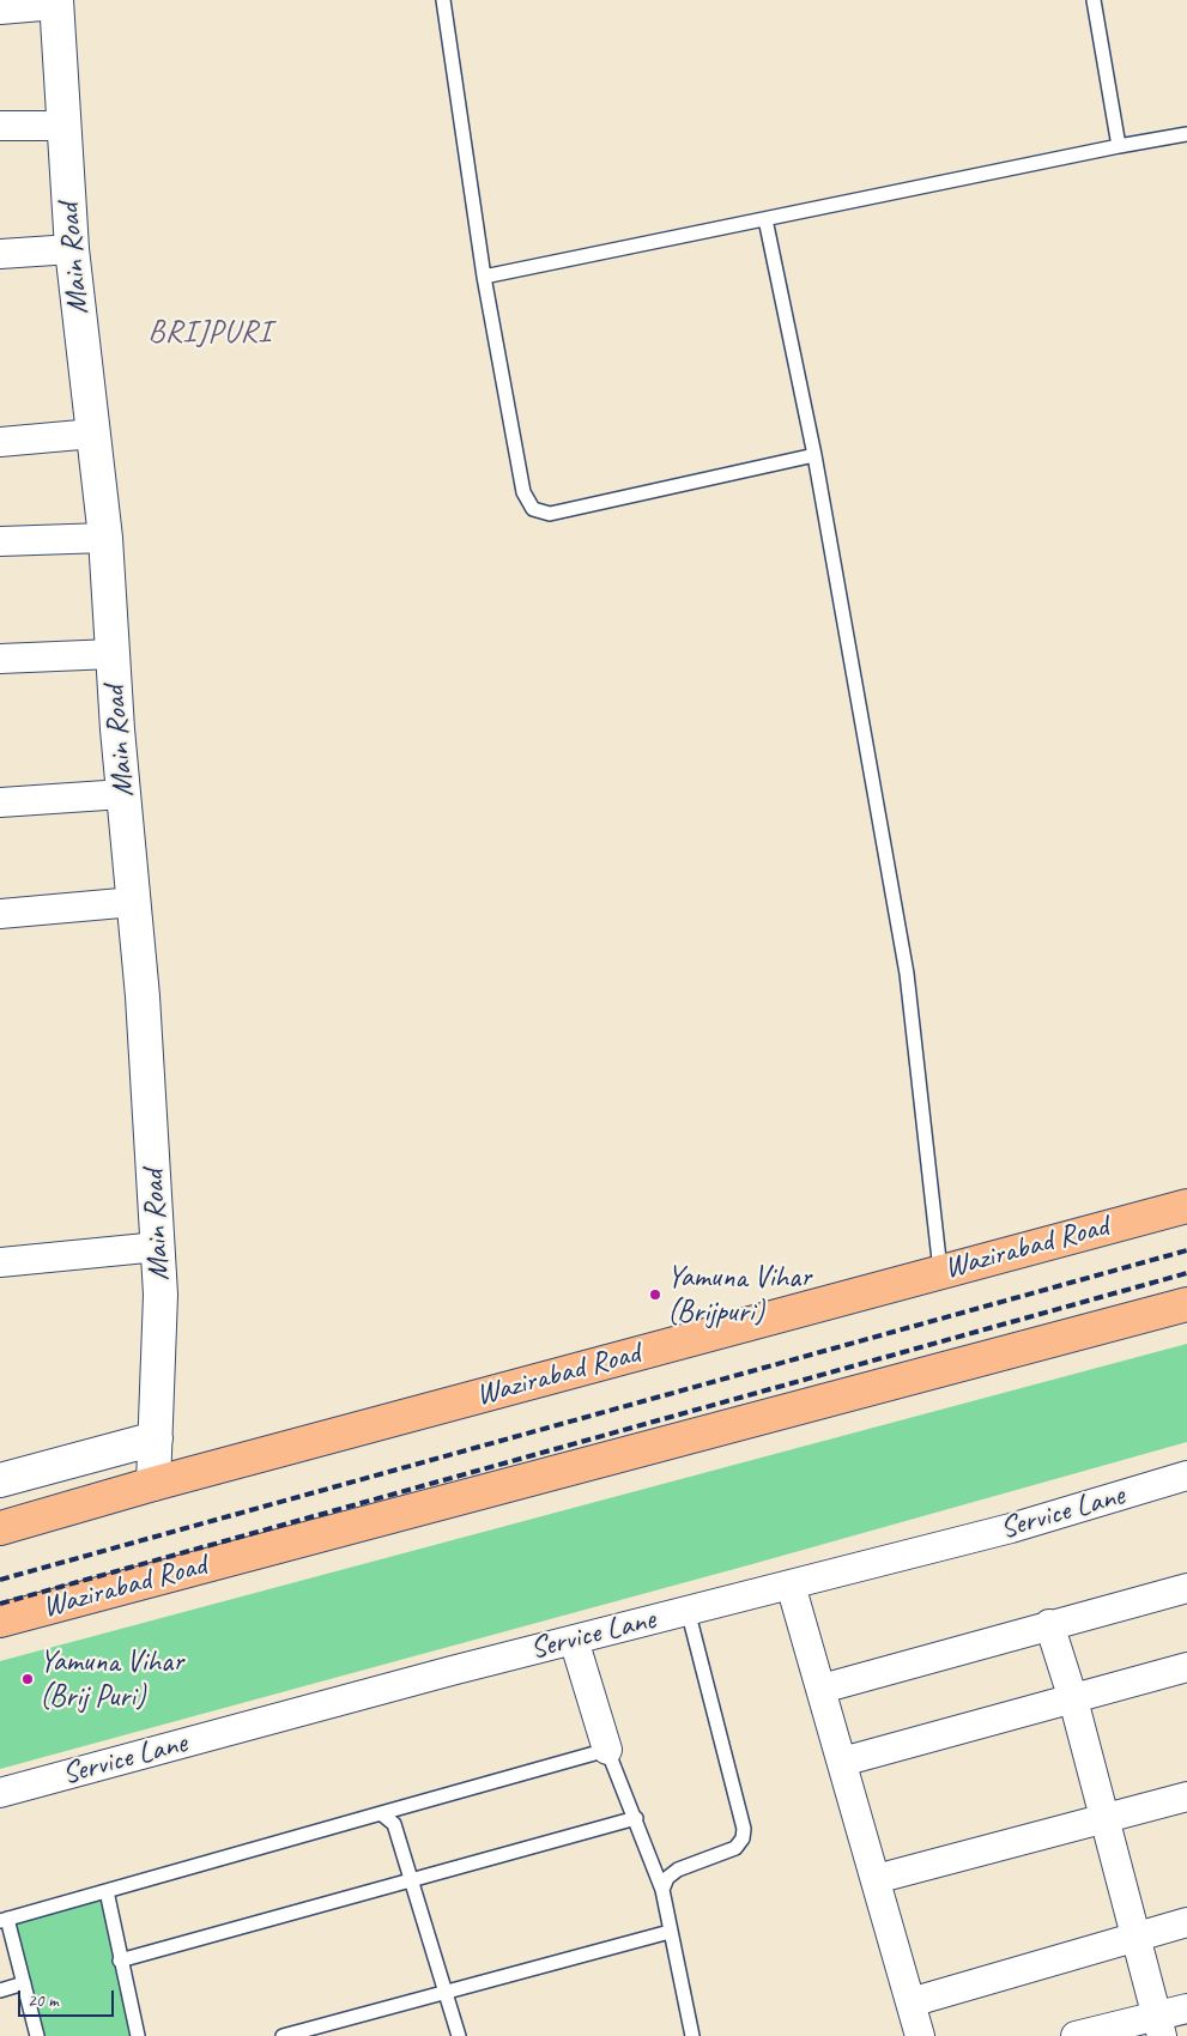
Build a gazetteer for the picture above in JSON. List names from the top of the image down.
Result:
{
  "streets": {
    "highway": ["Wazirabad Road"],
    "street": ["Main Road", "Service Lane"]
  },
  "crossings": [
    ["Main Road", "Wazirabad Road"]
  ],
  "districts": ["BRIJPURI"],
  "places": ["Yamuna Vihar (Brijpuri)", "Yamuna Vihar (Brij Puri)"],
  "scale_bar": "20 m"
}
